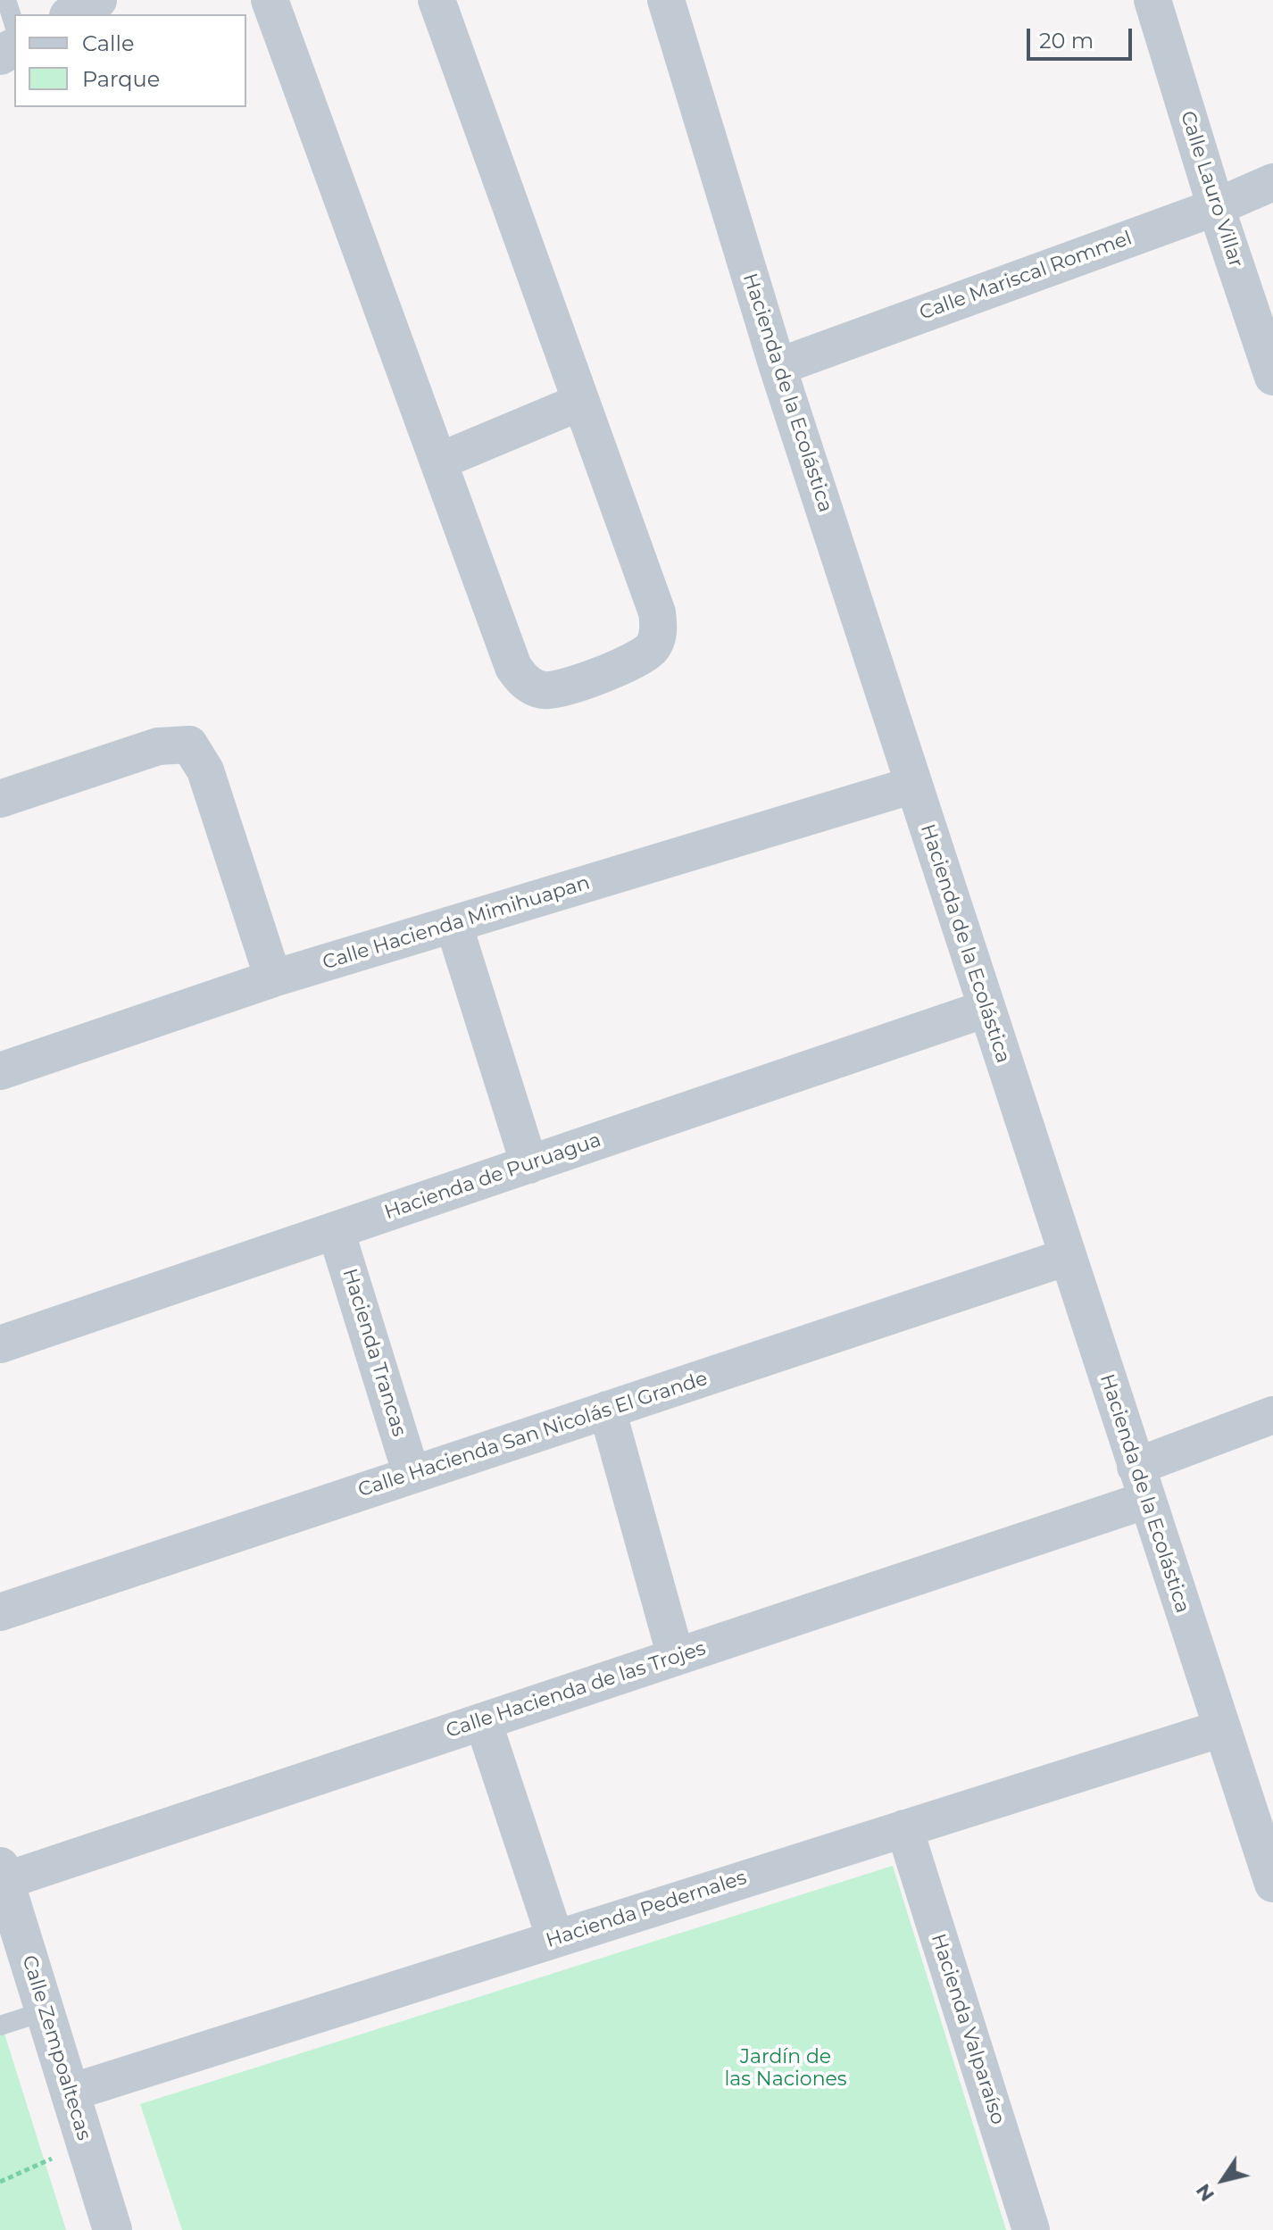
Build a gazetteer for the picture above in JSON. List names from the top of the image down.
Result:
{
  "streets": {
    "street": [
      "Calle Lauro Villar",
      "Calle Mariscal Rommel",
      "Hacienda de la Ecolástica",
      "Calle Hacienda Mimihuapan",
      "Hacienda de Puruagua",
      "Hacienda Trancas",
      "Calle Hacienda San Nicolás El Grande",
      "Calle Hacienda de las Trojes",
      "Hacienda Pedernales",
      "Hacienda Valparaíso",
      "Calle Zempoaltecas"
    ]
  },
  "crossings": [
    ["Calle Lauro Villar", "Calle Mariscal Rommel"],
    ["Calle Mariscal Rommel", "Hacienda de la Ecolástica"],
    ["Hacienda de la Ecolástica", "Calle Hacienda Mimihuapan"],
    ["Hacienda de la Ecolástica", "Hacienda de Puruagua"],
    ["Hacienda de la Ecolástica", "Calle Hacienda San Nicolás El Grande"],
    ["Hacienda de la Ecolástica", "Calle Hacienda de las Trojes"],
    ["Hacienda de la Ecolástica", "Hacienda Pedernales"],
    ["Hacienda de Puruagua", "Hacienda Trancas"],
    ["Hacienda Trancas", "Calle Hacienda San Nicolás El Grande"],
    ["Calle Hacienda de las Trojes", "Calle Zempoaltecas"],
    ["Hacienda Pedernales", "Hacienda Valparaíso"],
    ["Hacienda Pedernales", "Calle Zempoaltecas"]
  ],
  "parks": ["Jardín de las Naciones"],
  "legend": ["Calle", "Parque"],
  "scale_bar": "20 m",
  "north": "bottom left"
}
